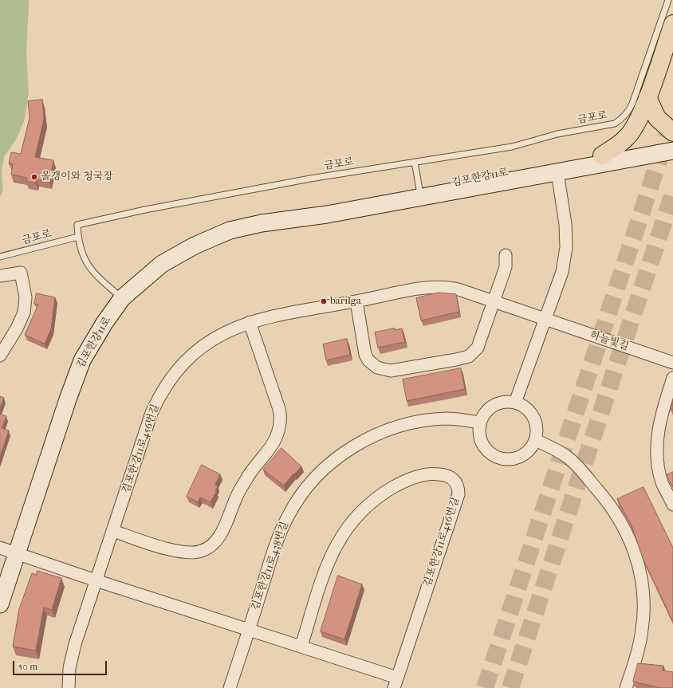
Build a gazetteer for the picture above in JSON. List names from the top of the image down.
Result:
{
  "streets": {
    "main road": ["김포한강11로"],
    "street": ["하늘빛길", "김포한강11로456번길", "김포한강11로438번길"],
    "lane": ["금포로"]
  },
  "crossings": [
    ["금포로", "김포한강11로"],
    ["김포한강11로", "김포한강11로456번길"],
    ["하늘빛길", "김포한강11로456번길"],
    ["김포한강11로456번길", "김포한강11로438번길"]
  ],
  "places": ["올갱이와 청국장", "barilga"],
  "scale_bar": "50 m"
}
